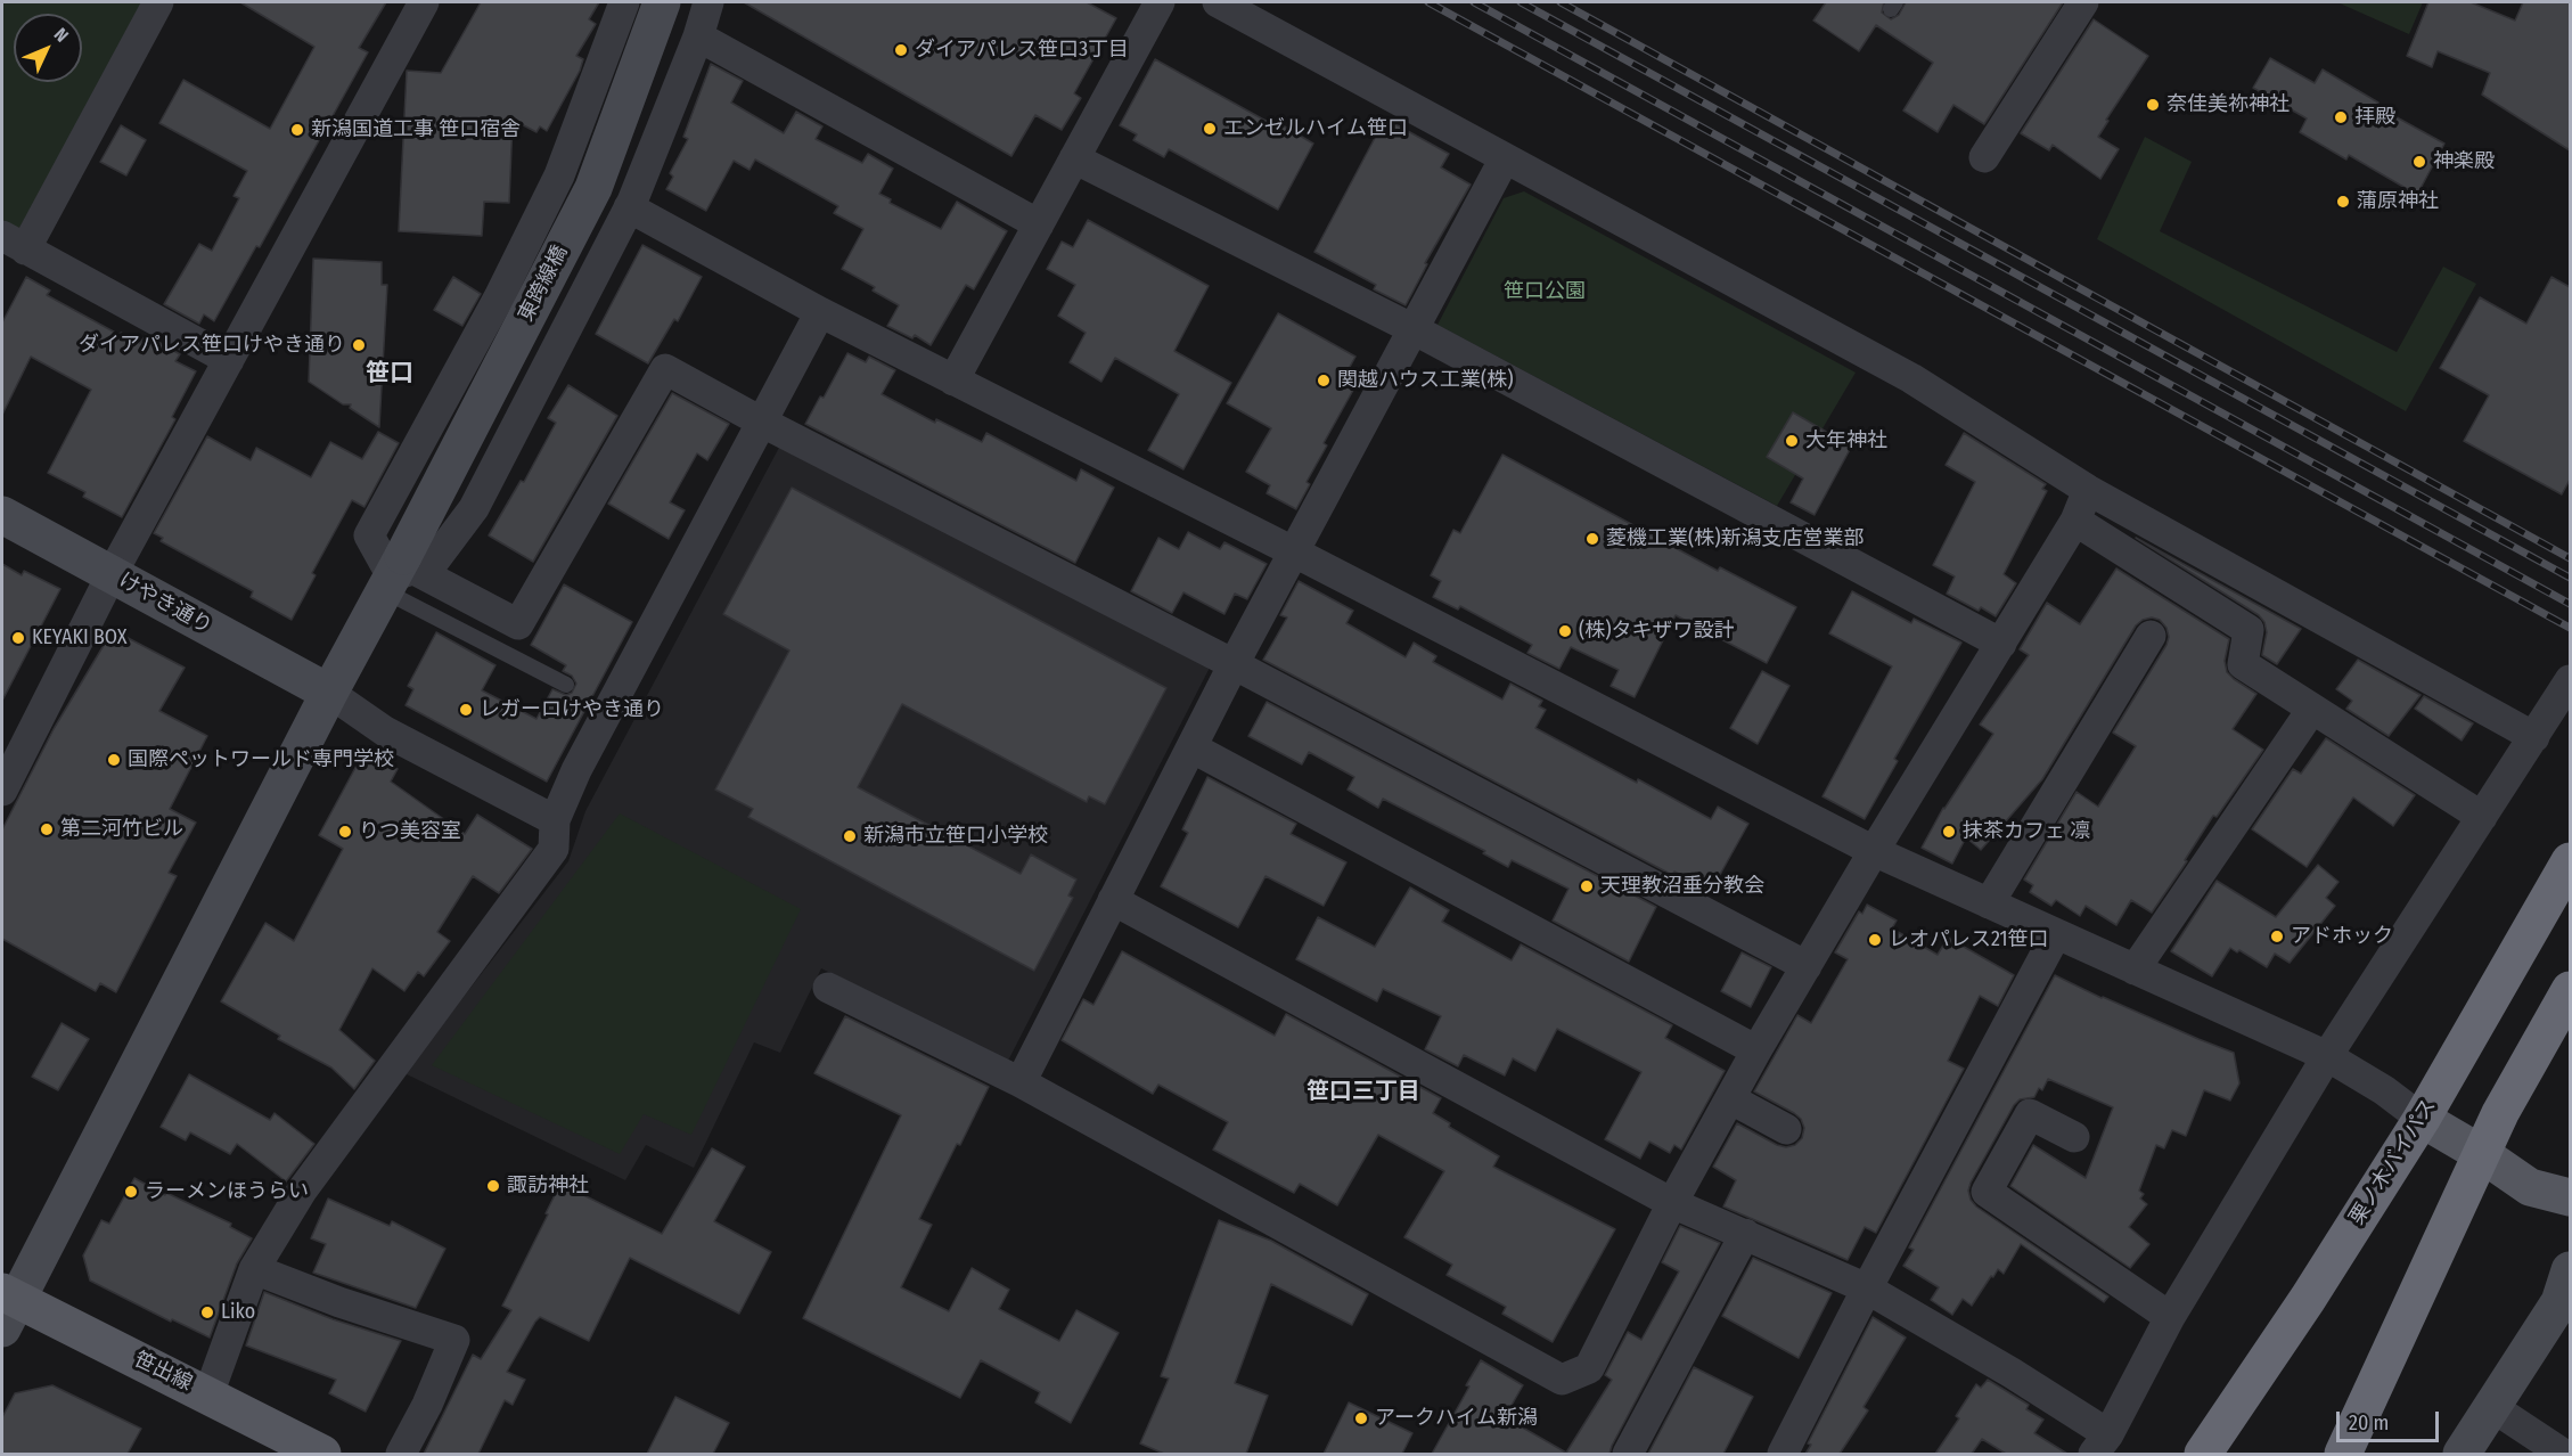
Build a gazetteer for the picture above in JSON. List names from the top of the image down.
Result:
{
  "streets": {
    "highway": ["栗ノ木バイパス"],
    "main road": ["笹出線"],
    "street": ["東跨線橋", "けやき通り"]
  },
  "crossings": [
    ["東跨線橋", "けやき通り"],
    ["東跨線橋", "笹出線"]
  ],
  "districts": ["笹口", "笹口三丁目"],
  "parks": ["笹口公園"],
  "places": [
    "ダイアパレス笹口3丁目",
    "奈佳美祢神社",
    "拝殿",
    "エンゼルハイム笹口",
    "新潟国道工事 笹口宿舎",
    "神楽殿",
    "蒲原神社",
    "ダイアパレス笹口けやき通り",
    "関越ハウス工業(株)",
    "大年神社",
    "菱機工業(株)新潟支店営業部",
    "(株)タキザワ設計",
    "KEYAKI BOX",
    "レガーロけやき通り",
    "国際ペットワールド専門学校",
    "第二河竹ビル",
    "りつ美容室",
    "抹茶カフェ 凛",
    "新潟市立笹口小学校",
    "天理教沼垂分教会",
    "アドホック",
    "レオパレス21笹口",
    "諏訪神社",
    "ラーメンほうらい",
    "Liko",
    "アークハイム新潟"
  ],
  "scale_bar": "20 m",
  "north": "top right"
}
